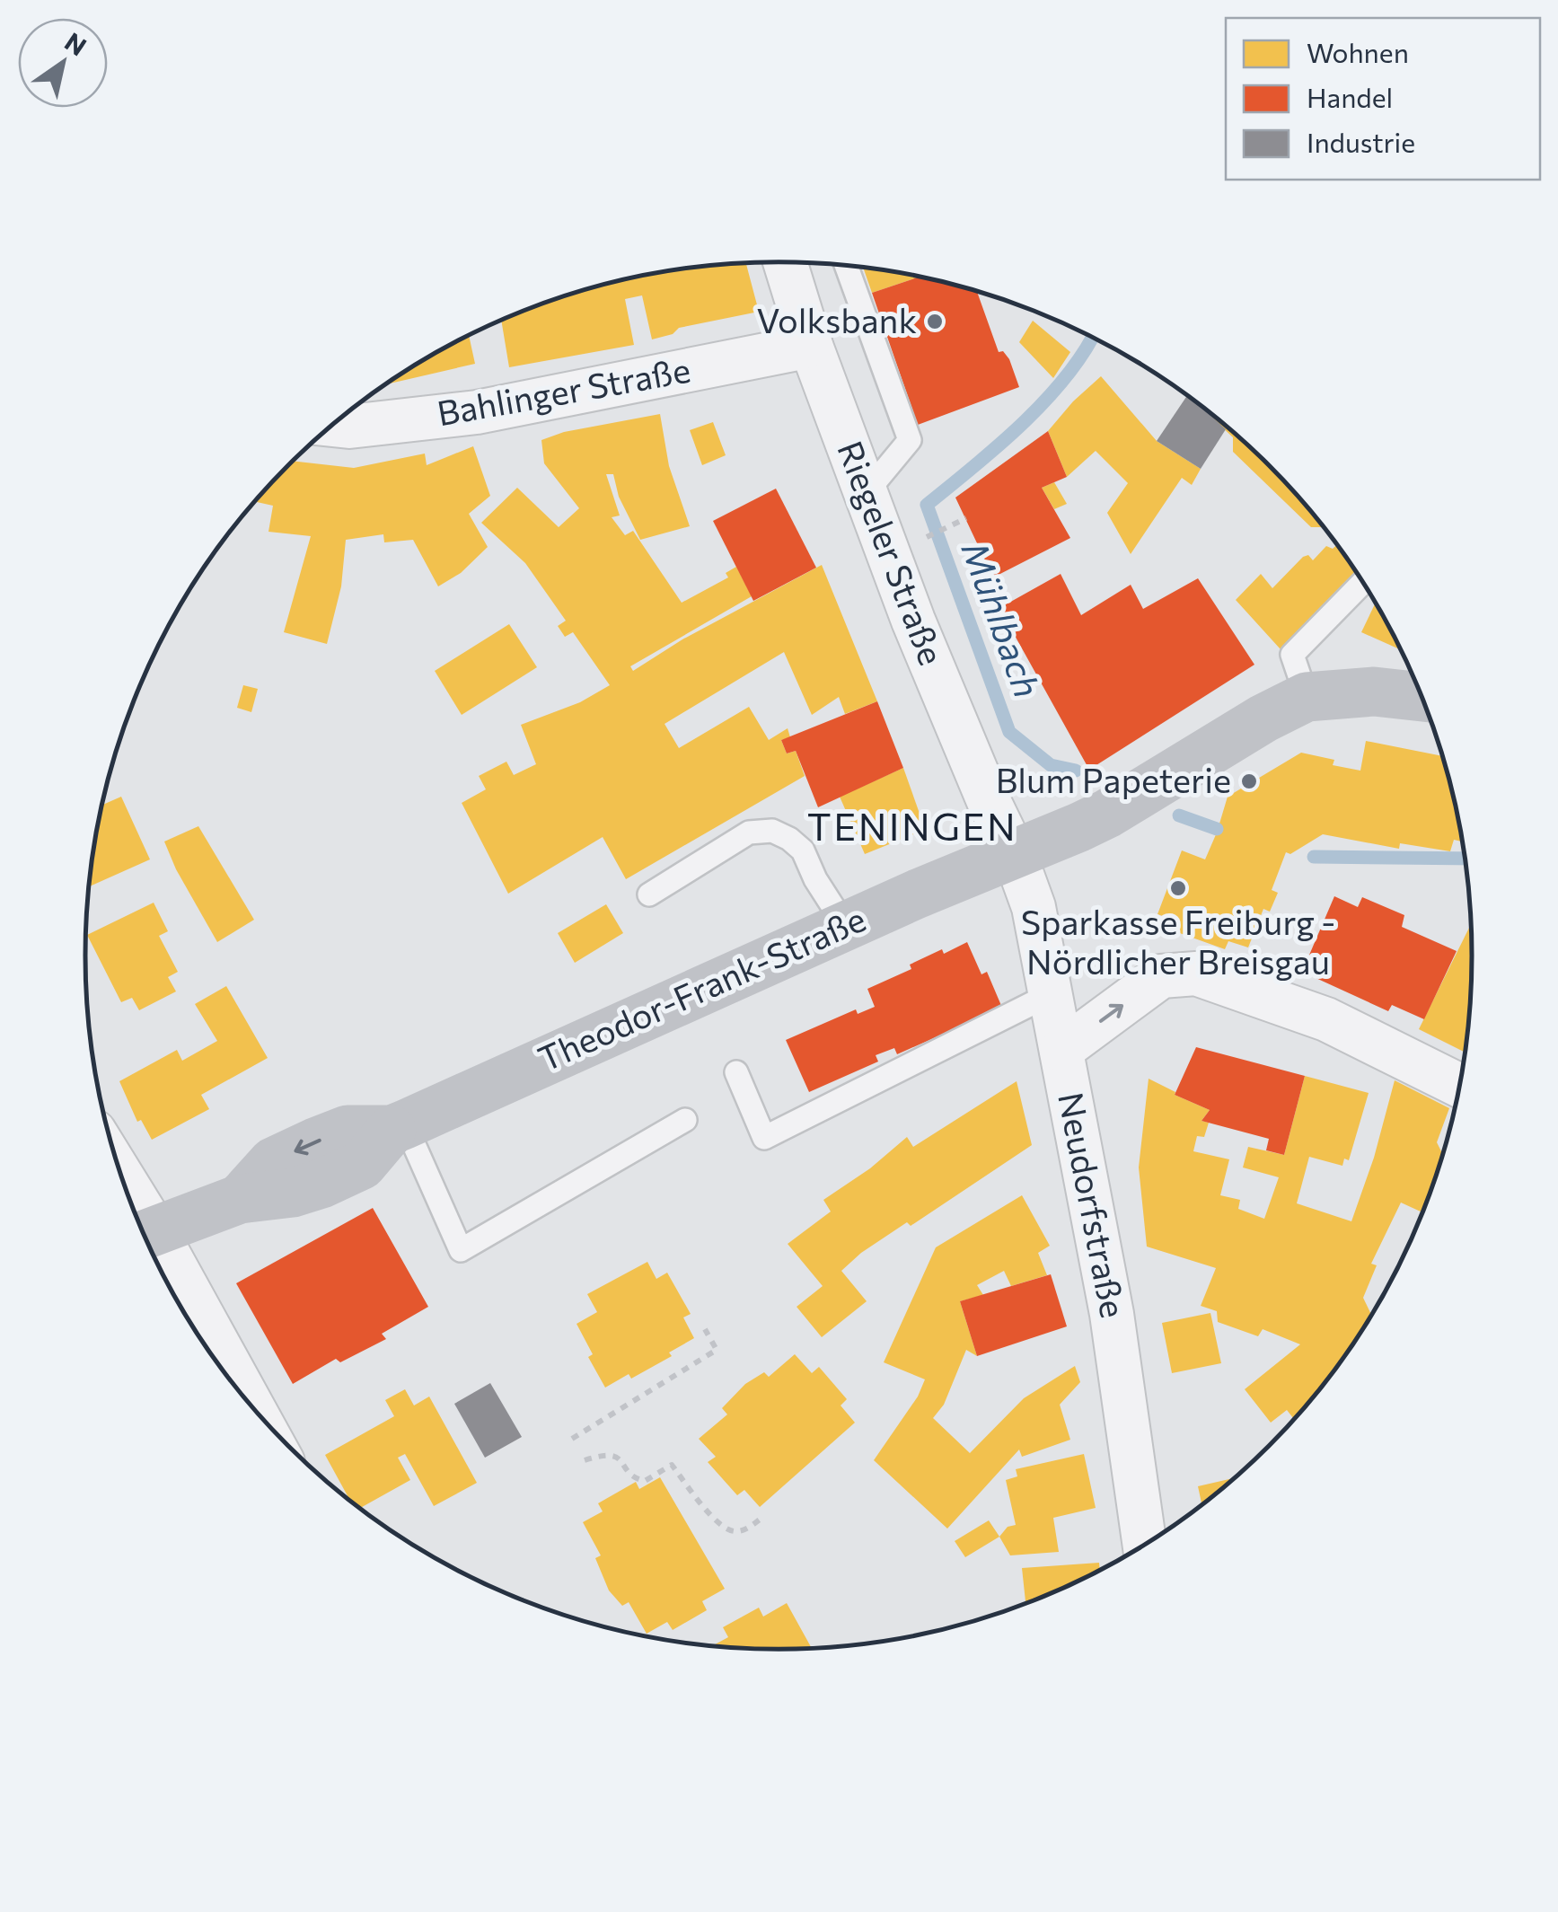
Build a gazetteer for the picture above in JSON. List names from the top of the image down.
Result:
{
  "streets": {
    "main road": ["Theodor-Frank-Straße"],
    "street": ["Bahlinger Straße", "Riegeler Straße", "Neudorfstraße"]
  },
  "crossings": [
    ["Bahlinger Straße", "Riegeler Straße"],
    ["Riegeler Straße", "Theodor-Frank-Straße"],
    ["Riegeler Straße", "Neudorfstraße"],
    ["Theodor-Frank-Straße", "Neudorfstraße"]
  ],
  "districts": ["TENINGEN"],
  "water": ["Mühlbach"],
  "places": ["Volksbank", "Blum Papeterie", "Sparkasse Freiburg - Nördlicher Breisgau"],
  "legend": ["Wohnen", "Handel", "Industrie"],
  "north": "top right"
}
